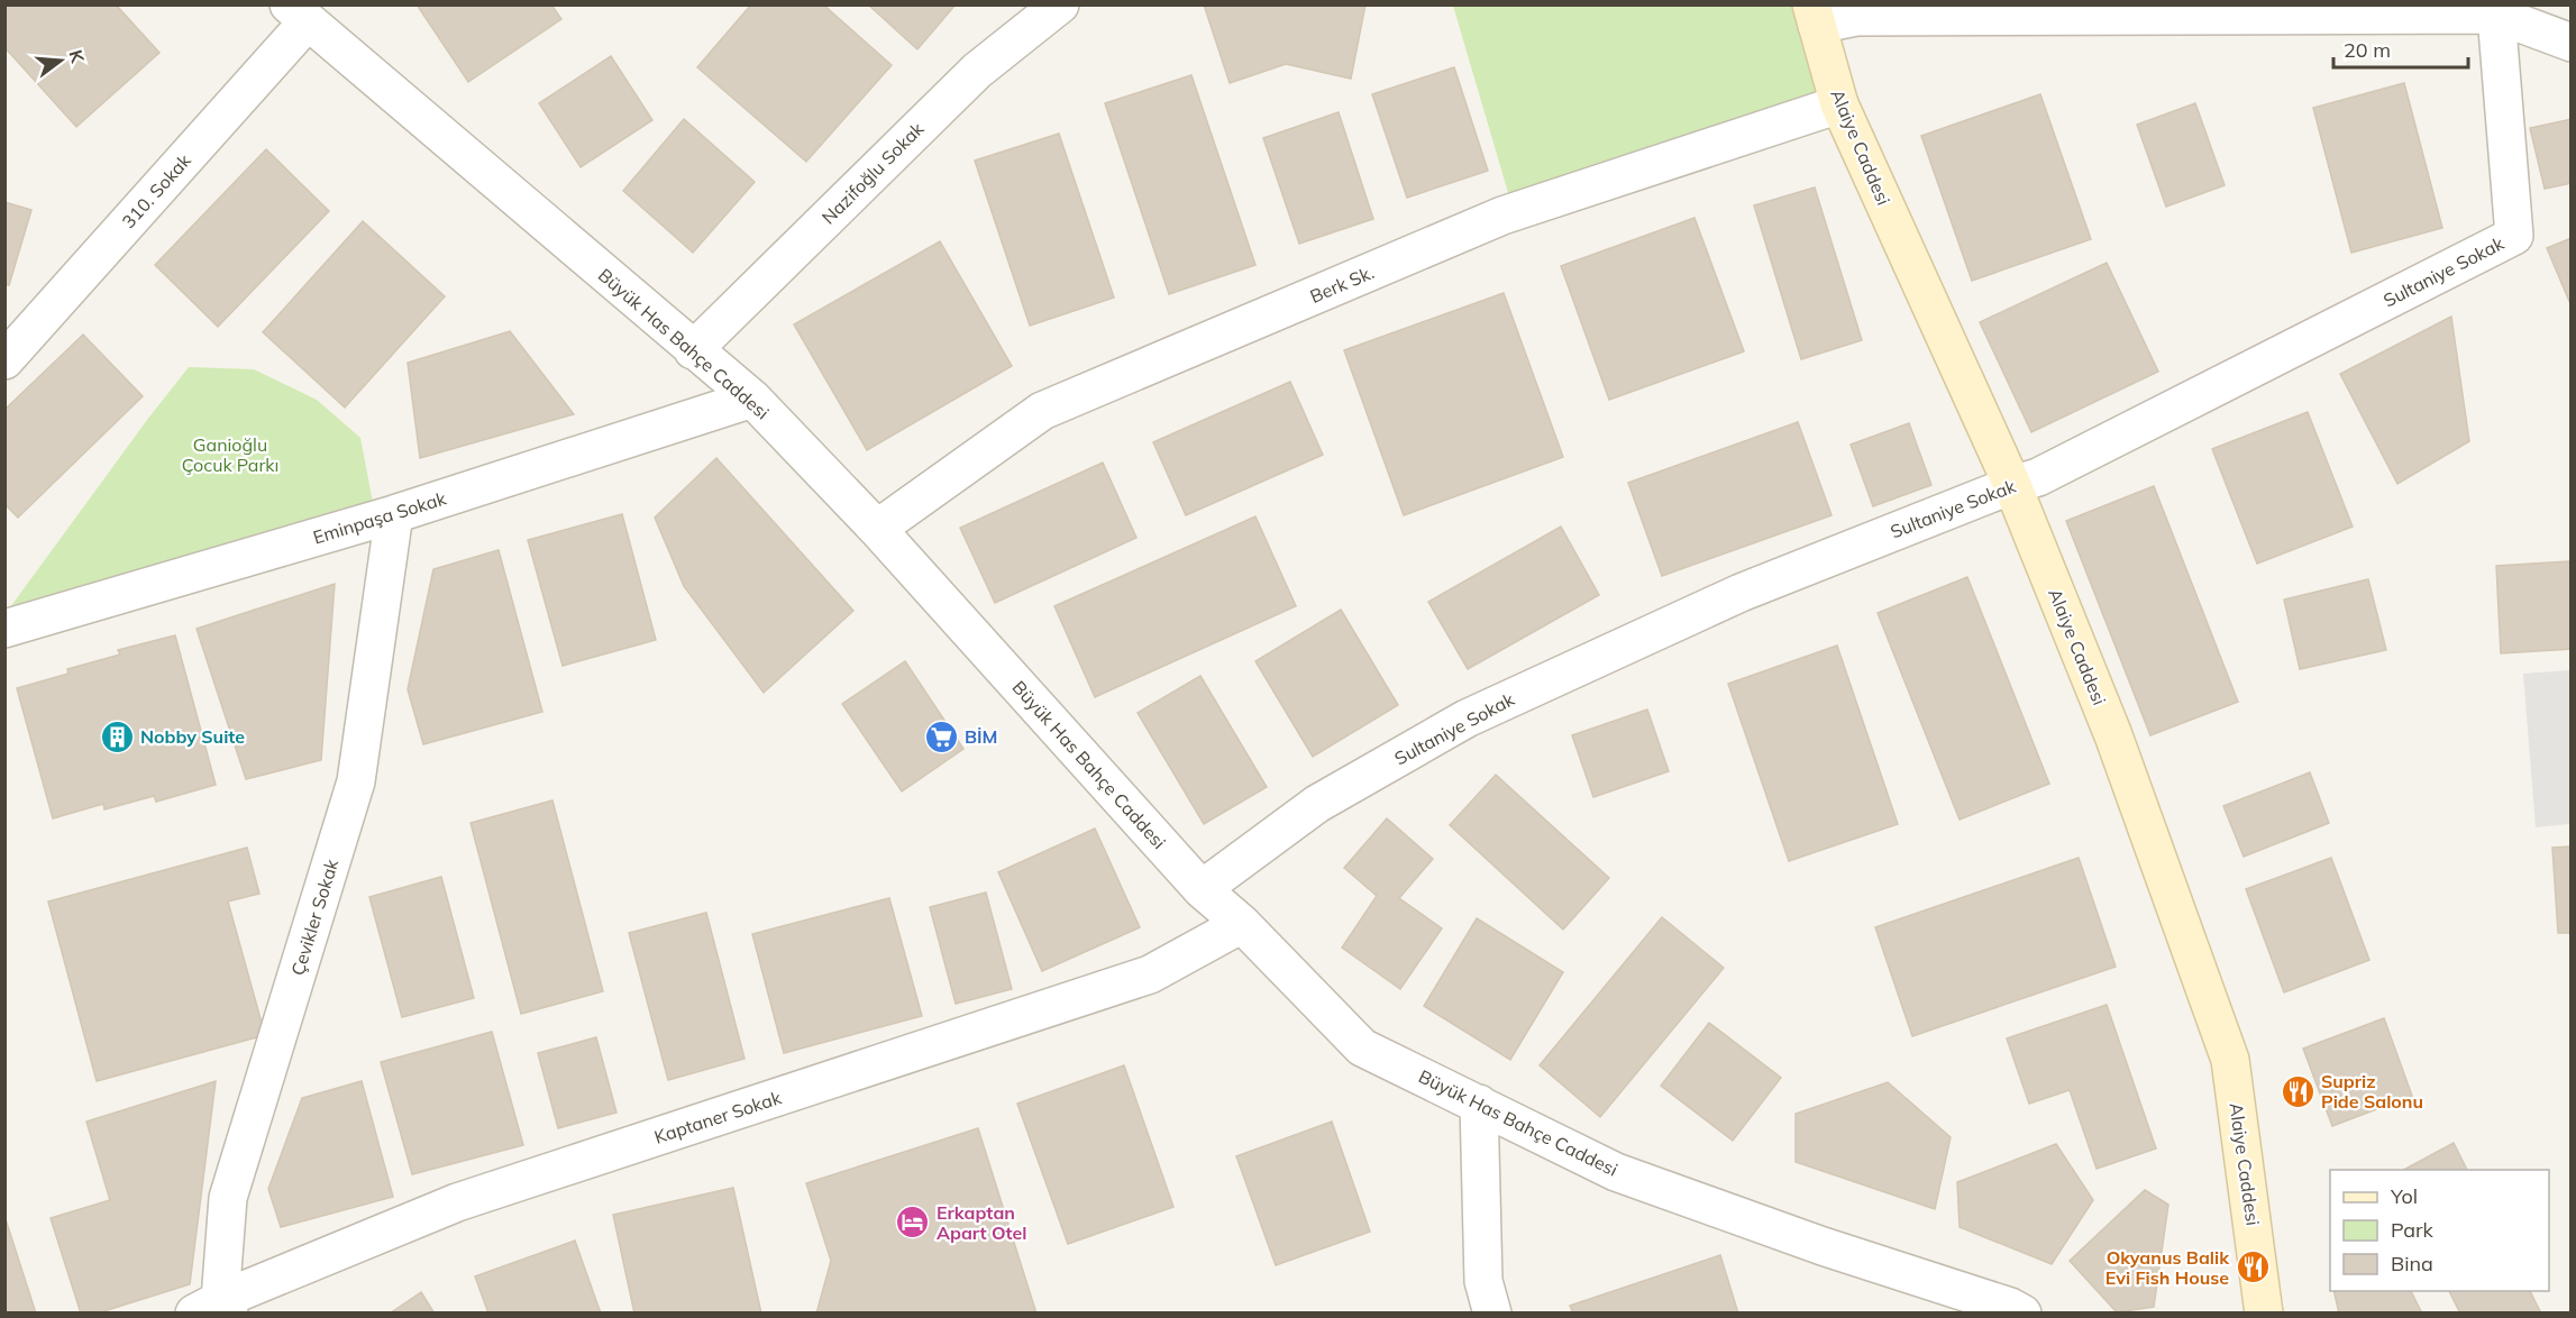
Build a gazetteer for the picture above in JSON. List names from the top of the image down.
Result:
{
  "streets": {
    "street": [
      "Alaiye Caddesi",
      "Nazifoğlu Sokak",
      "310. Sokak",
      "Sultaniye Sokak",
      "Berk Sk.",
      "Büyük Has Bahçe Caddesi",
      "Eminpaşa Sokak",
      "Çevikler Sokak",
      "Kaptaner Sokak"
    ]
  },
  "crossings": [
    ["Alaiye Caddesi", "Sultaniye Sokak"],
    ["Alaiye Caddesi", "Berk Sk."],
    ["Nazifoğlu Sokak", "Büyük Has Bahçe Caddesi"],
    ["310. Sokak", "Büyük Has Bahçe Caddesi"],
    ["Sultaniye Sokak", "Büyük Has Bahçe Caddesi"],
    ["Berk Sk.", "Büyük Has Bahçe Caddesi"],
    ["Büyük Has Bahçe Caddesi", "Eminpaşa Sokak"],
    ["Büyük Has Bahçe Caddesi", "Kaptaner Sokak"],
    ["Eminpaşa Sokak", "Çevikler Sokak"],
    ["Çevikler Sokak", "Kaptaner Sokak"]
  ],
  "parks": ["Ganioğlu Çocuk Parkı"],
  "places": {
    "building": ["Nobby Suite"],
    "supermarket": ["BİM"],
    "restaurant": ["Supriz Pide Salonu", "Okyanus Balik Evi Fish House"],
    "hotel": ["Erkaptan Apart Otel"]
  },
  "legend": ["Yol", "Park", "Bina"],
  "scale_bar": "20 m",
  "north": "right"
}
